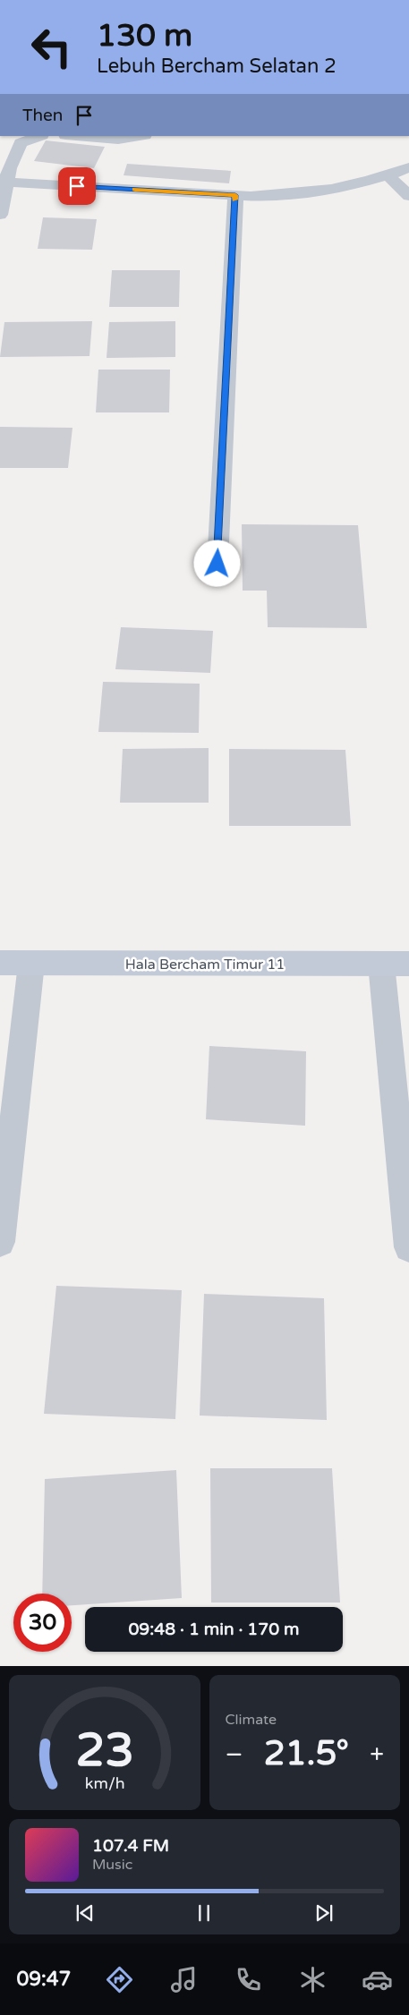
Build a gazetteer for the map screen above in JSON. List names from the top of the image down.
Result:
{
  "streets": {
    "street": ["Hala Bercham Timur 11"]
  },
  "page": {
    "turn": ["130 m", "Lebuh Bercham Selatan 2"],
    "then": "Then",
    "limit": "30",
    "trip": "09:48 · 1 min · 170 m",
    "tile": "Climate",
    "heat": ["−", "21.5°", "+"],
    "song": ["107.4 FM", "Music"],
    "tabs": "09:47",
    "gauge": ["23", "km/h"]
  }
}
